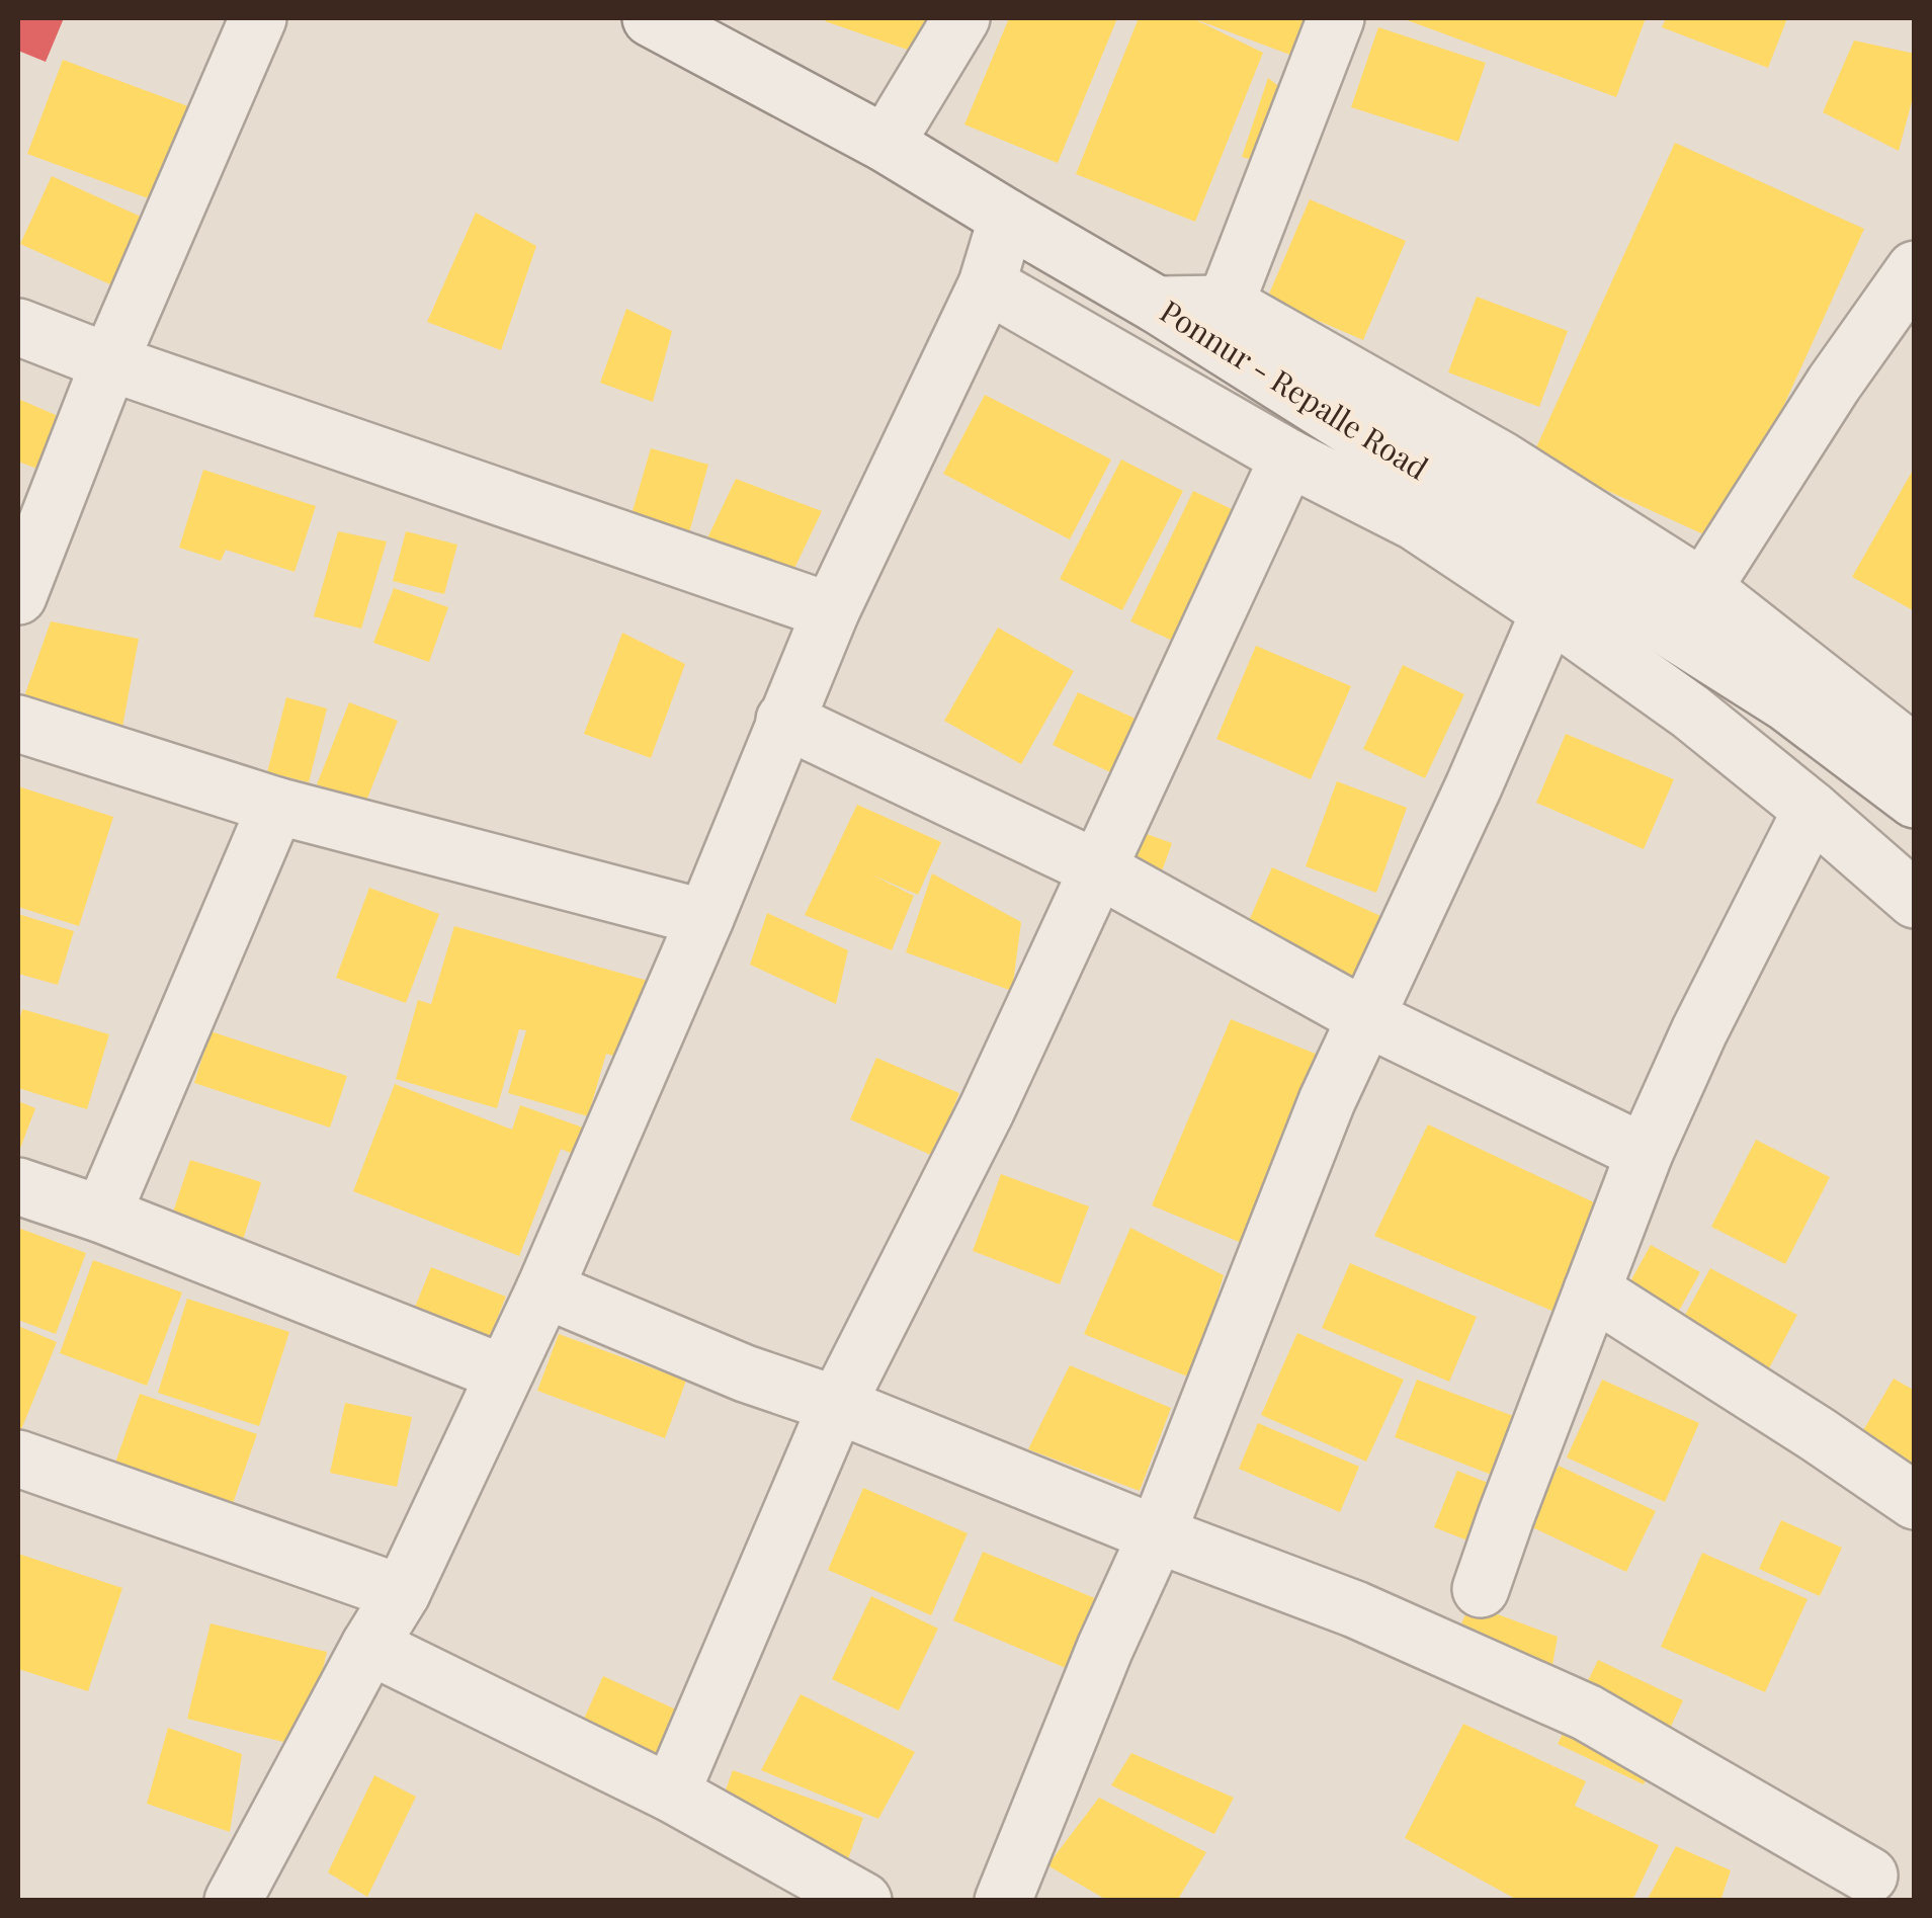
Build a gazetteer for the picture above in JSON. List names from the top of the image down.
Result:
{
  "streets": {
    "street": ["Ponnur - Repalle Road"]
  }
}
